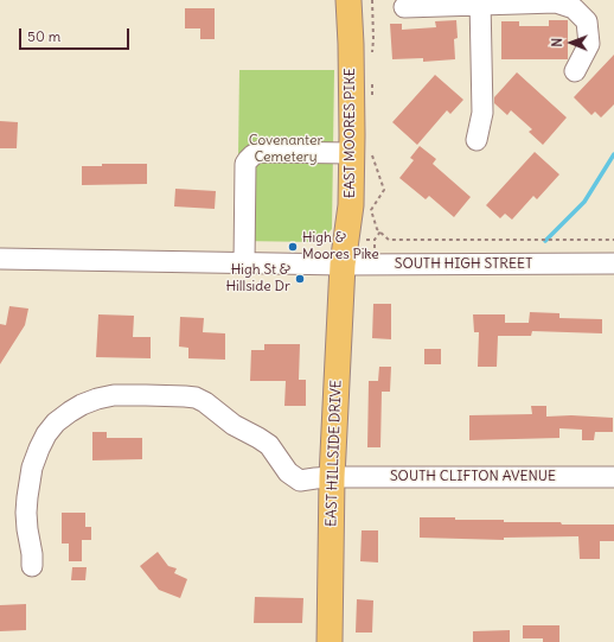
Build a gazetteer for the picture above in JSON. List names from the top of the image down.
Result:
{
  "streets": {
    "main road": ["EAST MOORES PIKE", "EAST HILLSIDE DRIVE"],
    "street": ["SOUTH HIGH STREET", "SOUTH CLIFTON AVENUE"]
  },
  "crossings": [
    ["EAST MOORES PIKE", "SOUTH HIGH STREET"],
    ["EAST MOORES PIKE", "EAST HILLSIDE DRIVE"],
    ["SOUTH HIGH STREET", "EAST HILLSIDE DRIVE"],
    ["EAST HILLSIDE DRIVE", "SOUTH CLIFTON AVENUE"]
  ],
  "parks": ["Covenanter Cemetery"],
  "places": ["High & Moores Pike", "High St & Hillside Dr"],
  "scale_bar": "50 m",
  "north": "left"
}
